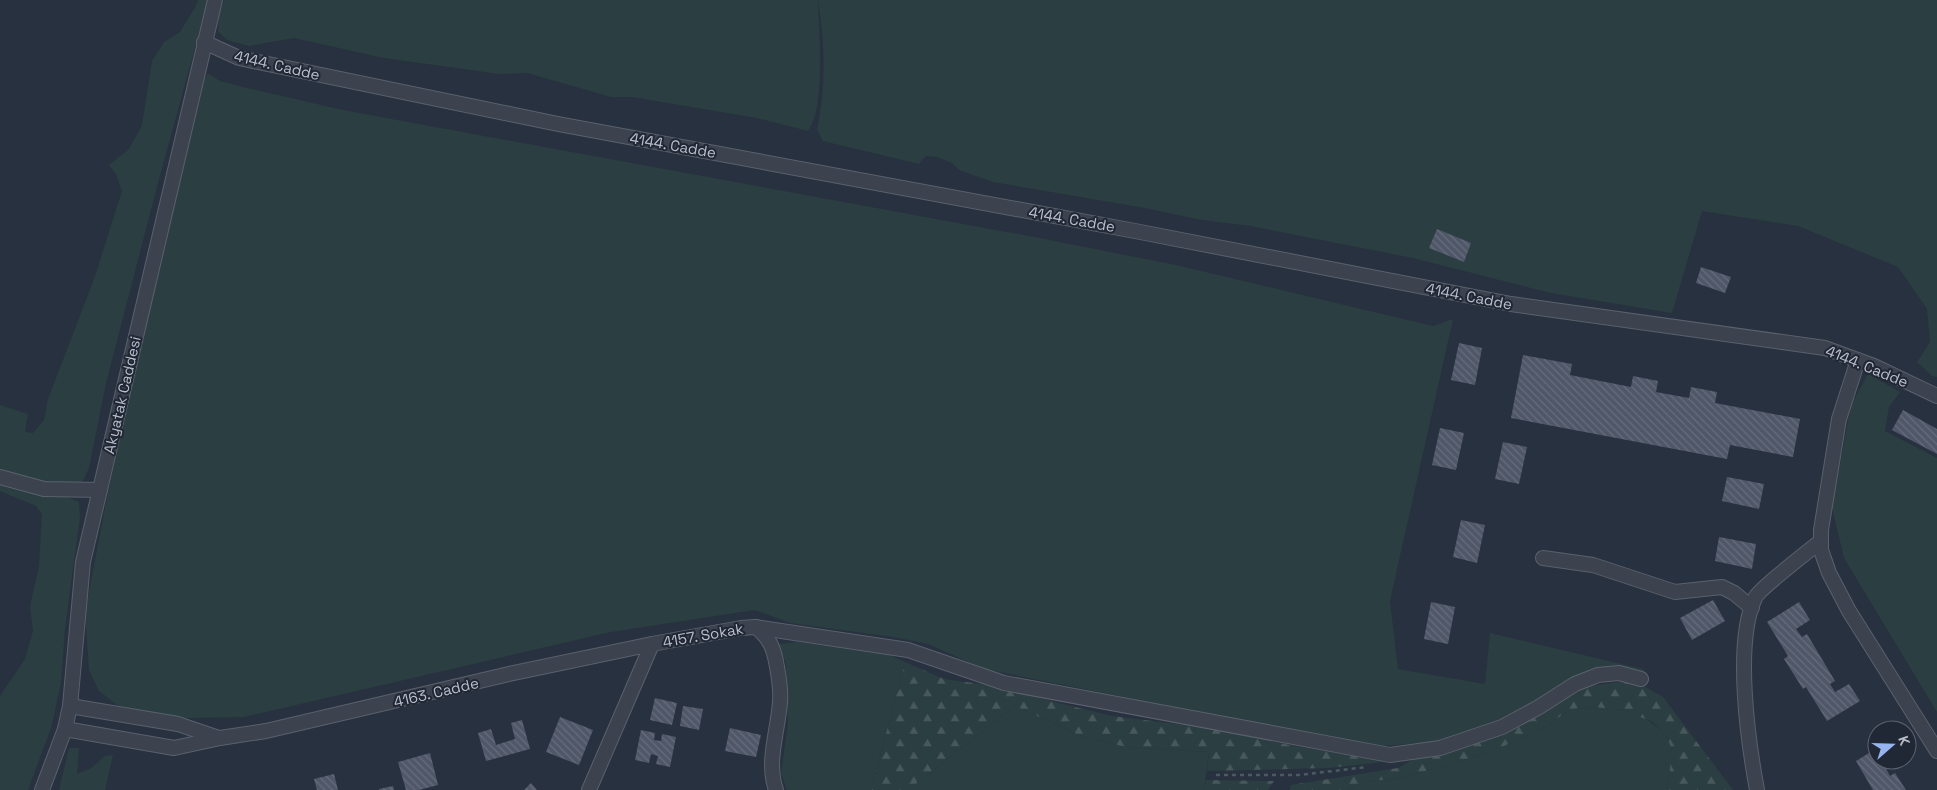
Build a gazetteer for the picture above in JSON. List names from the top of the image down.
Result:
{
  "streets": {
    "street": [
      "4144. Cadde",
      "Akyatak Caddesi",
      "4157. Sokak",
      "4163. Cadde"
    ]
  },
  "crossings": [
    ["4144. Cadde", "Akyatak Caddesi"],
    ["Akyatak Caddesi", "4163. Cadde"],
    ["4157. Sokak", "4163. Cadde"]
  ],
  "north": "right"
}
